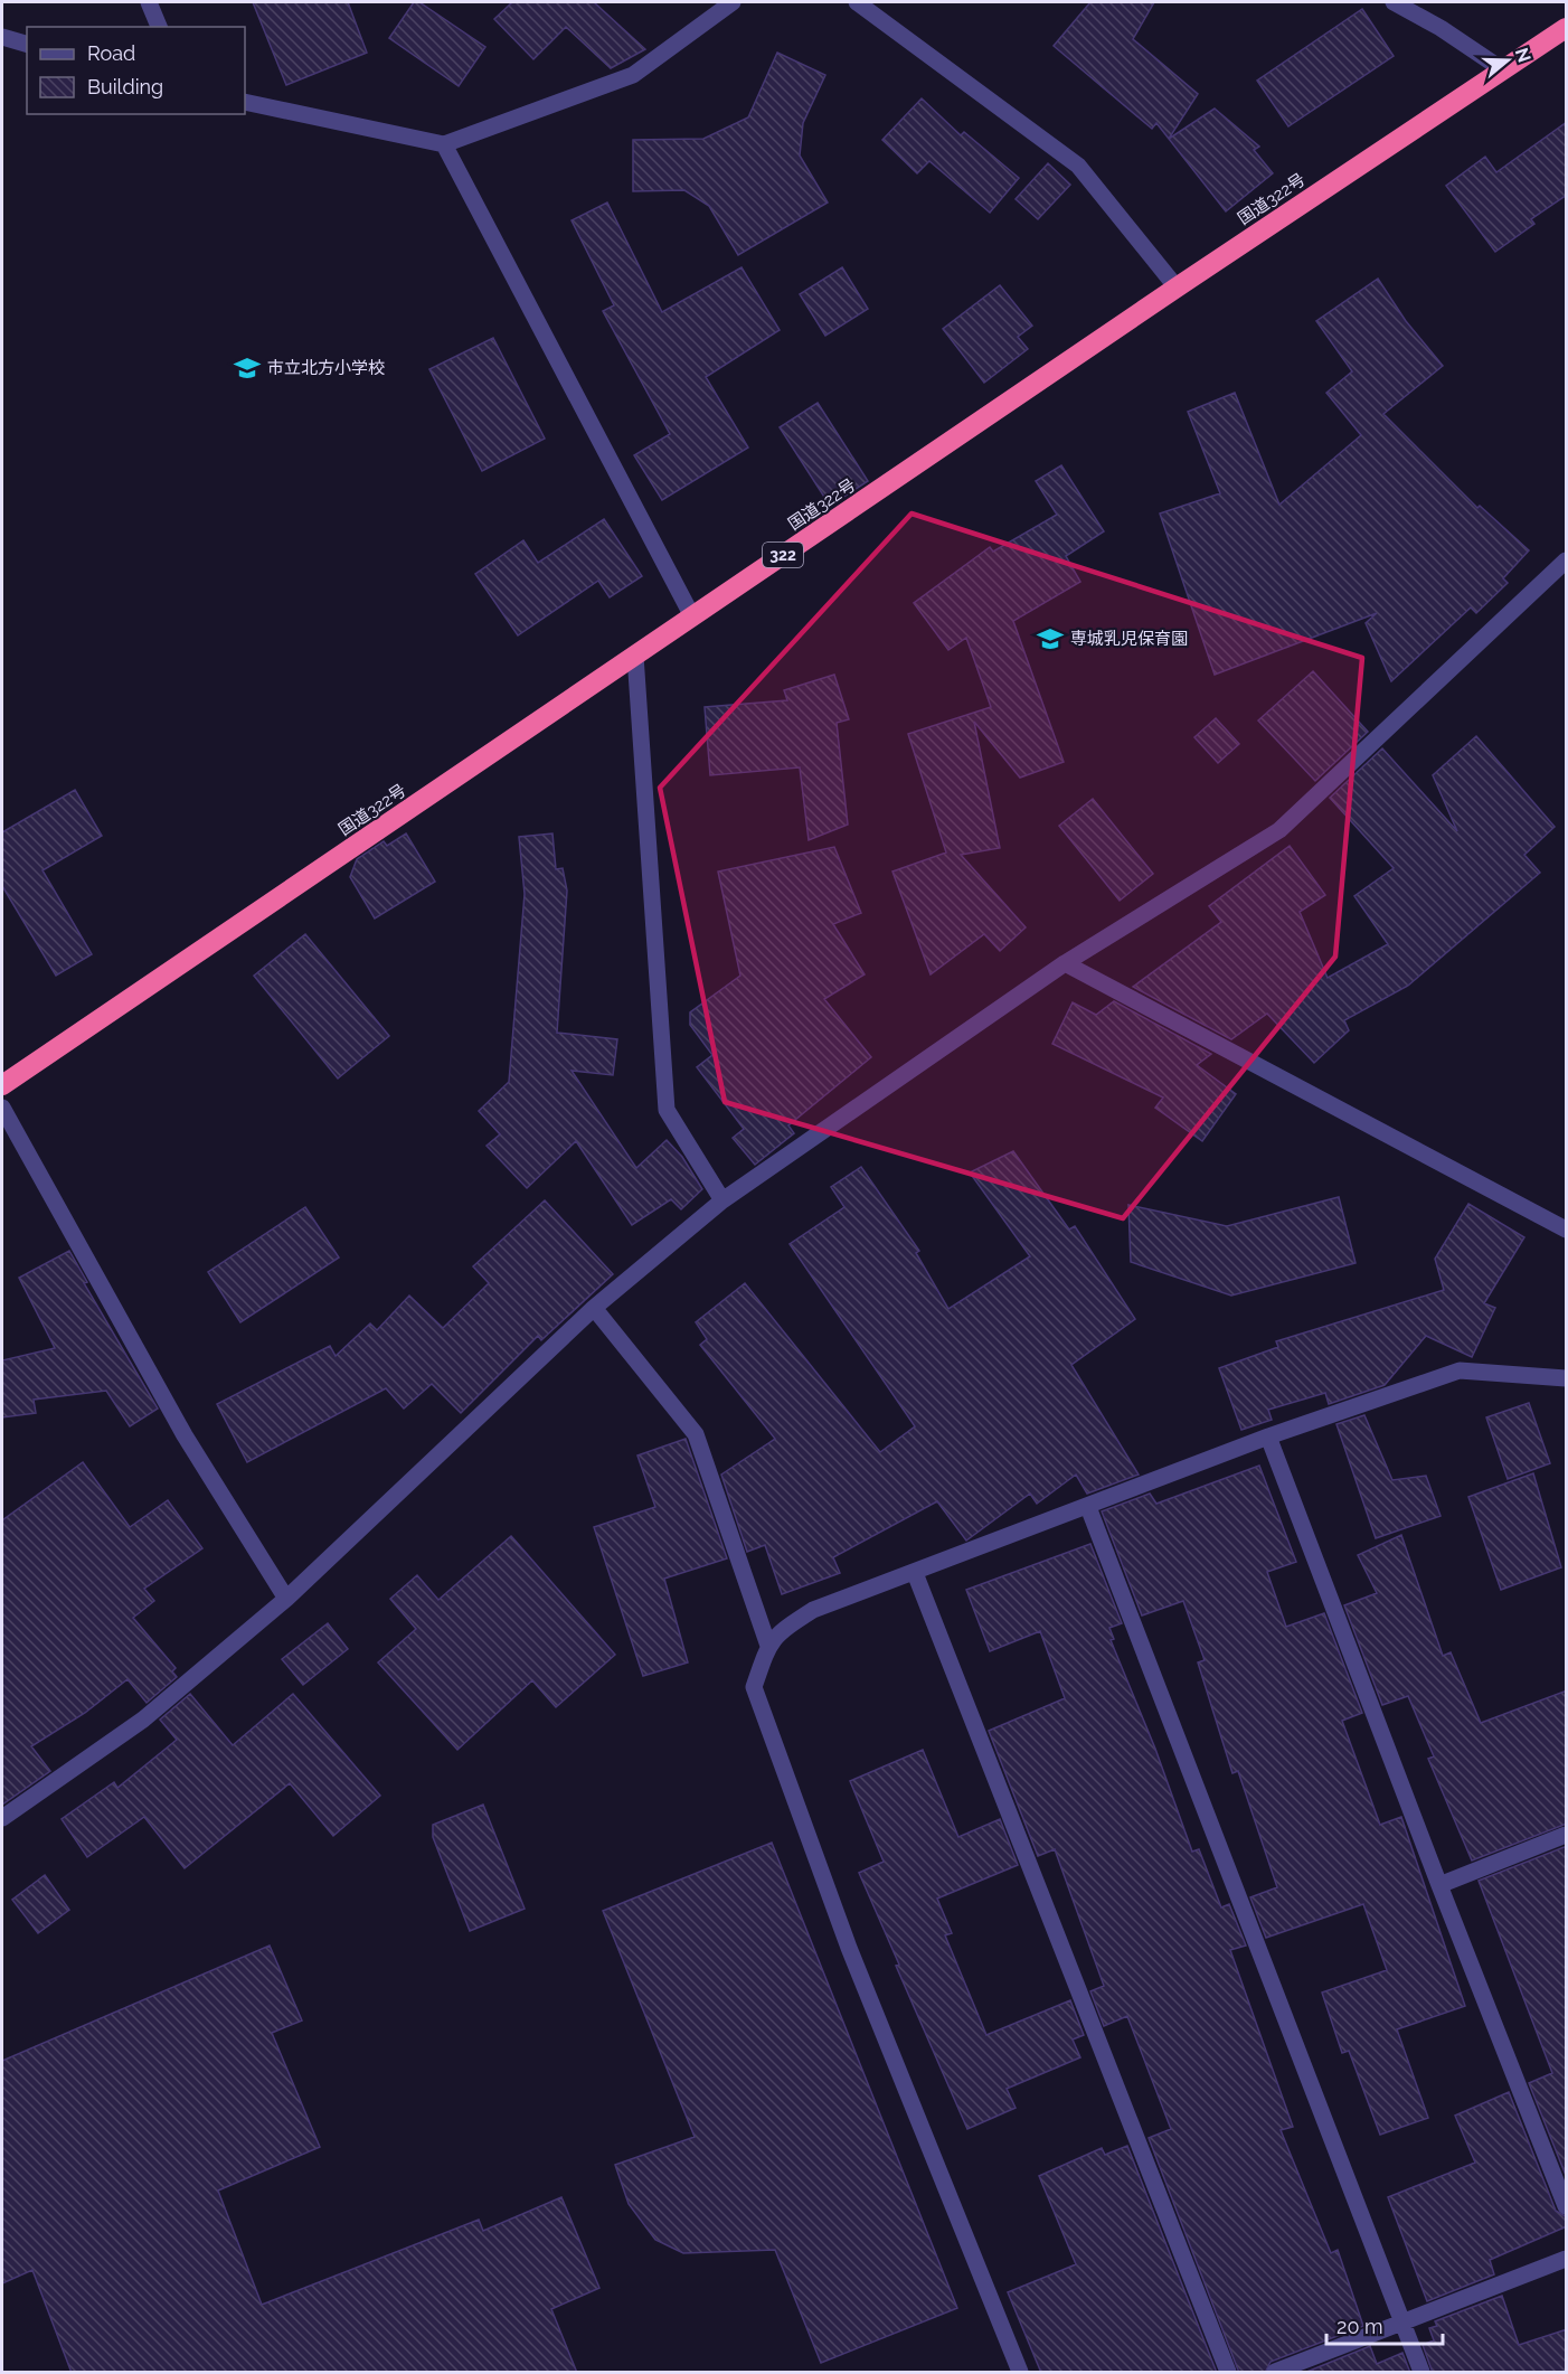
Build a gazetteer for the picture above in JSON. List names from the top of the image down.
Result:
{
  "streets": {
    "highway": ["国道322号", "322"]
  },
  "places": {
    "school or university": ["市立北方小学校", "専城乳児保育園"]
  },
  "legend": ["Road", "Building"],
  "scale_bar": "20 m",
  "north": "right"
}
